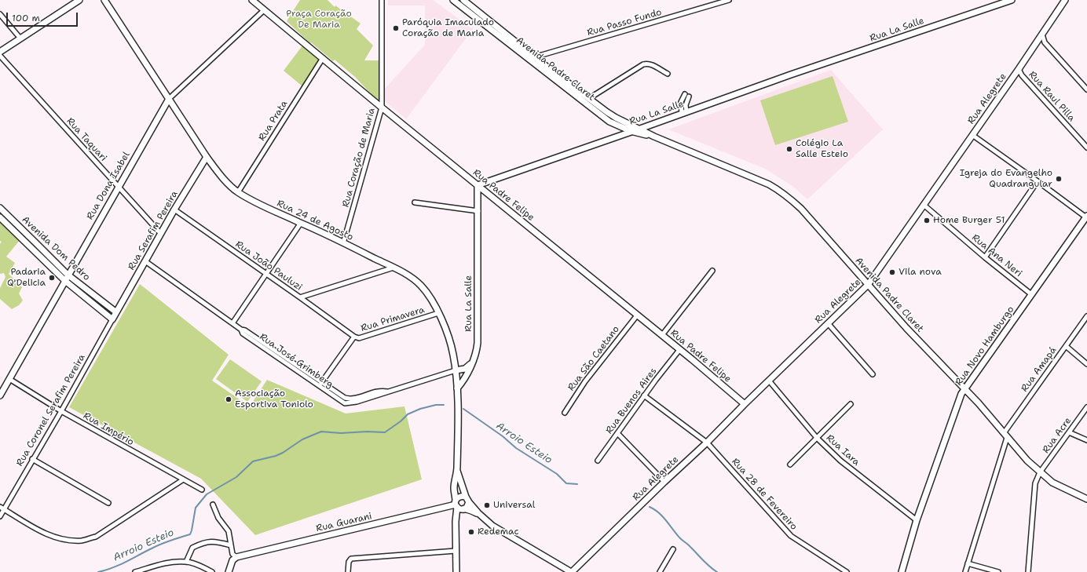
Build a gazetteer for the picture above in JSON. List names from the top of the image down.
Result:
{
  "streets": {
    "street": [
      "Rua Passo Fundo",
      "Rua La Salle",
      "Avenida Padre Claret",
      "Rua Raul Pilla",
      "Rua Alegrete",
      "Rua Prata",
      "Rua Taquari",
      "Rua Coração de Maria",
      "Rua Dona Isabel",
      "Rua Padre Felipe",
      "Rua 24 de Agosto",
      "Rua Serafim Pereira",
      "Avenida Dom Pedro",
      "Rua Ana Neri",
      "Rua João Pauluzi",
      "Rua Primavera",
      "Rua Novo Hamburgo",
      "Rua São Caetano",
      "Rua José Grimberg",
      "Rua Amapá",
      "Rua Buenos Aires",
      "Rua Coronel Serafim Pereira",
      "Rua Império",
      "Rua Acre",
      "Rua Iara",
      "Rua 28 de Fevereiro",
      "Rua Guarani"
    ]
  },
  "crossings": [
    ["Rua Passo Fundo", "Avenida Padre Claret"],
    ["Rua La Salle", "Avenida Padre Claret"],
    ["Rua La Salle", "Rua Padre Felipe"],
    ["Rua La Salle", "Rua 24 de Agosto"],
    ["Avenida Padre Claret", "Rua Alegrete"],
    ["Avenida Padre Claret", "Rua Novo Hamburgo"],
    ["Avenida Padre Claret", "Rua Amapá"],
    ["Avenida Padre Claret", "Rua Acre"],
    ["Rua Raul Pilla", "Rua Alegrete"],
    ["Rua Alegrete", "Rua Padre Felipe"],
    ["Rua Alegrete", "Rua Ana Neri"],
    ["Rua Alegrete", "Rua Iara"],
    ["Rua Alegrete", "Rua 28 de Fevereiro"],
    ["Rua Prata", "Rua Padre Felipe"],
    ["Rua Prata", "Rua 24 de Agosto"],
    ["Rua Taquari", "Rua Dona Isabel"],
    ["Rua Taquari", "Rua Serafim Pereira"],
    ["Rua Coração de Maria", "Rua Padre Felipe"],
    ["Rua Coração de Maria", "Rua 24 de Agosto"],
    ["Rua Dona Isabel", "Rua Padre Felipe"],
    ["Rua Dona Isabel", "Rua 24 de Agosto"],
    ["Rua Dona Isabel", "Avenida Dom Pedro"],
    ["Rua Dona Isabel", "Rua Império"],
    ["Rua Padre Felipe", "Rua São Caetano"],
    ["Rua Padre Felipe", "Rua Buenos Aires"],
    ["Rua 24 de Agosto", "Rua Serafim Pereira"],
    ["Rua 24 de Agosto", "Rua Primavera"],
    ["Rua 24 de Agosto", "Rua Guarani"],
    ["Rua Serafim Pereira", "Avenida Dom Pedro"],
    ["Rua Serafim Pereira", "Rua João Pauluzi"],
    ["Rua Serafim Pereira", "Rua José Grimberg"],
    ["Rua Serafim Pereira", "Rua Coronel Serafim Pereira"],
    ["Avenida Dom Pedro", "Rua Coronel Serafim Pereira"],
    ["Rua Ana Neri", "Rua Novo Hamburgo"],
    ["Rua João Pauluzi", "Rua Primavera"],
    ["Rua Primavera", "Rua José Grimberg"],
    ["Rua Novo Hamburgo", "Rua Iara"],
    ["Rua Buenos Aires", "Rua 28 de Fevereiro"],
    ["Rua Coronel Serafim Pereira", "Rua Império"]
  ],
  "water": ["Arroio Esteio"],
  "parks": ["Praça Coração De Maria"],
  "places": [
    "Paróquia Imaculado Coração de Maria",
    "Colégio La Salle Esteio",
    "Igreja do Evangelho Quadrangular",
    "Home Burger 51",
    "Vila nova",
    "Padaria Q'Delicia",
    "Associação Esportiva Toniolo",
    "Universal",
    "Redemac"
  ],
  "scale_bar": "100 m"
}
